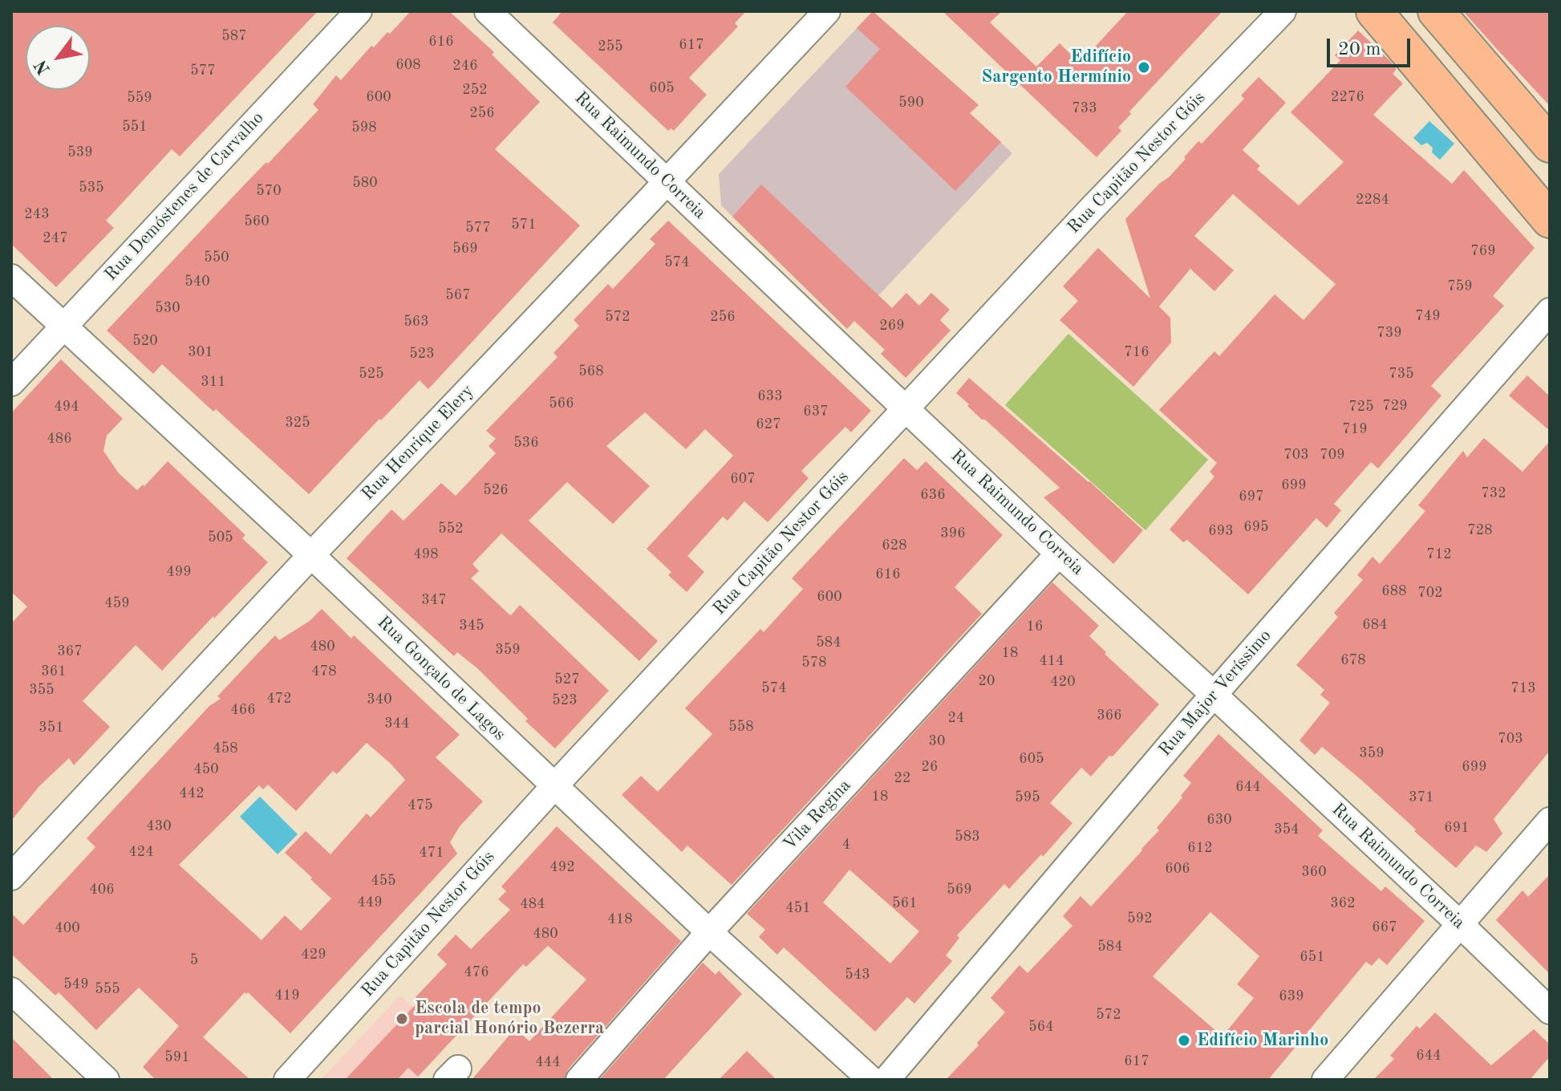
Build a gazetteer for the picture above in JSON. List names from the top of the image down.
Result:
{
  "streets": {
    "street": [
      "Rua Raimundo Correia",
      "Rua Capitão Nestor Góis",
      "Rua Demóstenes de Carvalho",
      "Rua Henrique Elery",
      "Rua Gonçalo de Lagos",
      "Rua Major Veríssimo",
      "Vila Regina"
    ]
  },
  "crossings": [
    ["Rua Raimundo Correia", "Rua Capitão Nestor Góis"],
    ["Rua Raimundo Correia", "Rua Henrique Elery"],
    ["Rua Raimundo Correia", "Rua Major Veríssimo"],
    ["Rua Raimundo Correia", "Vila Regina"],
    ["Rua Capitão Nestor Góis", "Rua Gonçalo de Lagos"],
    ["Rua Demóstenes de Carvalho", "Rua Gonçalo de Lagos"],
    ["Rua Henrique Elery", "Rua Gonçalo de Lagos"],
    ["Rua Gonçalo de Lagos", "Vila Regina"]
  ],
  "places": ["Edifício Sargento Hermínio", "Escola de tempo parcial Honório Bezerra", "Edifício Marinho"],
  "house_numbers": [
    "587",
    "616",
    "617",
    "255",
    "608",
    "246",
    "577",
    "605",
    "252",
    "600",
    "2276",
    "559",
    "590",
    "733",
    "256",
    "551",
    "598",
    "539",
    "580",
    "535",
    "570",
    "2284",
    "243",
    "560",
    "571",
    "577",
    "247",
    "569",
    "769",
    "550",
    "574",
    "540",
    "759",
    "567",
    "530",
    "749",
    "572",
    "256",
    "563",
    "269",
    "739",
    "520",
    "301",
    "716",
    "523",
    "568",
    "525",
    "735",
    "311",
    "633",
    "566",
    "729",
    "494",
    "725",
    "637",
    "325",
    "627",
    "719",
    "486",
    "536",
    "703",
    "709",
    "607",
    "699",
    "526",
    "732",
    "636",
    "697",
    "695",
    "552",
    "728",
    "693",
    "396",
    "505",
    "628",
    "498",
    "712",
    "499",
    "616",
    "688",
    "702",
    "600",
    "347",
    "459",
    "684",
    "345",
    "16",
    "584",
    "480",
    "359",
    "367",
    "18",
    "678",
    "414",
    "578",
    "361",
    "478",
    "527",
    "20",
    "420",
    "574",
    "713",
    "355",
    "472",
    "340",
    "523",
    "466",
    "366",
    "24",
    "344",
    "558",
    "351",
    "703",
    "30",
    "458",
    "359",
    "605",
    "26",
    "699",
    "450",
    "22",
    "644",
    "442",
    "18",
    "595",
    "371",
    "475",
    "630",
    "430",
    "691",
    "354",
    "583",
    "4",
    "612",
    "424",
    "471",
    "492",
    "606",
    "360",
    "455",
    "406",
    "569",
    "449",
    "561",
    "362",
    "484",
    "451",
    "592",
    "418",
    "667",
    "400",
    "480",
    "584",
    "429",
    "651",
    "5",
    "476",
    "543",
    "549",
    "555",
    "419",
    "639",
    "572",
    "564",
    "644",
    "591",
    "617",
    "444"
  ],
  "scale_bar": "20 m",
  "north": "bottom left"
}
